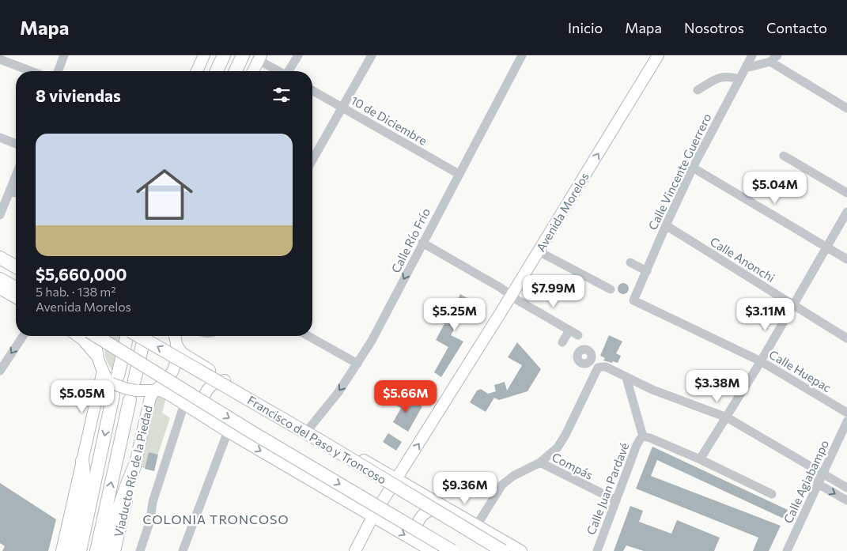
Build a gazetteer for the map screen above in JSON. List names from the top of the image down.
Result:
{
  "streets": {
    "highway": ["Francisco del Paso y Troncoso", "Viaducto Río de la Piedad"],
    "main road": ["Avenida Morelos"],
    "street": [
      "10 de Diciembre",
      "Calle Vincente Guerrero",
      "Calle Río Frío",
      "Calle Anonchi",
      "Calle Huepac",
      "Compás",
      "Calle Agiabampo",
      "Calle Juan Pardavé"
    ]
  },
  "crossings": [
    ["10 de Diciembre", "Calle Río Frío"],
    ["Calle Vincente Guerrero", "Calle Anonchi"],
    ["Calle Vincente Guerrero", "Calle Huepac"],
    ["Avenida Morelos", "Francisco del Paso y Troncoso"],
    ["Calle Río Frío", "Francisco del Paso y Troncoso"],
    ["Francisco del Paso y Troncoso", "Viaducto Río de la Piedad"],
    ["Compás", "Calle Juan Pardavé"]
  ],
  "one_way": ["Avenida Morelos", "Calle Río Frío"],
  "districts": ["COLONIA TRONCOSO"],
  "page": {
    "header": "Mapa",
    "nav": [
      "Inicio",
      "Mapa",
      "Nosotros",
      "Contacto"
    ],
    "heading": "8 viviendas",
    "list": [
      {
        "name": "$5,660,000",
        "note": "5 hab. · 138 m² · Avenida Morelos"
      }
    ],
    "price": [
      "$5.04M",
      "$7.99M",
      "$5.25M",
      "$3.11M",
      "$3.38M",
      "$5.05M",
      "$5.66M",
      "$9.36M"
    ]
  }
}
